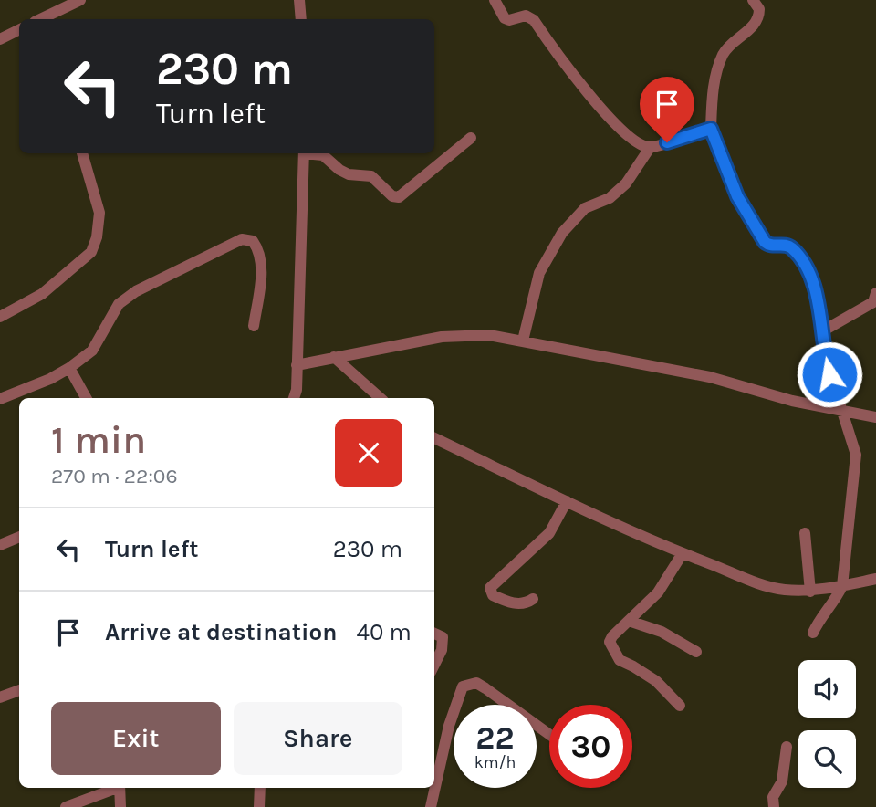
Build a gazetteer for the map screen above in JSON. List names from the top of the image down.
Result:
{
  "page": {
    "turn": ["230 m", "Turn left"],
    "heading": ["1 min", "270 m · 22:06"],
    "list": [
      {
        "name": "Turn left",
        "value": "230 m"
      },
      {
        "name": "Arrive at destination",
        "value": "40 m"
      }
    ],
    "buttons": ["Exit", "Share"],
    "speed": "22 km/h",
    "limit": "30"
  }
}
